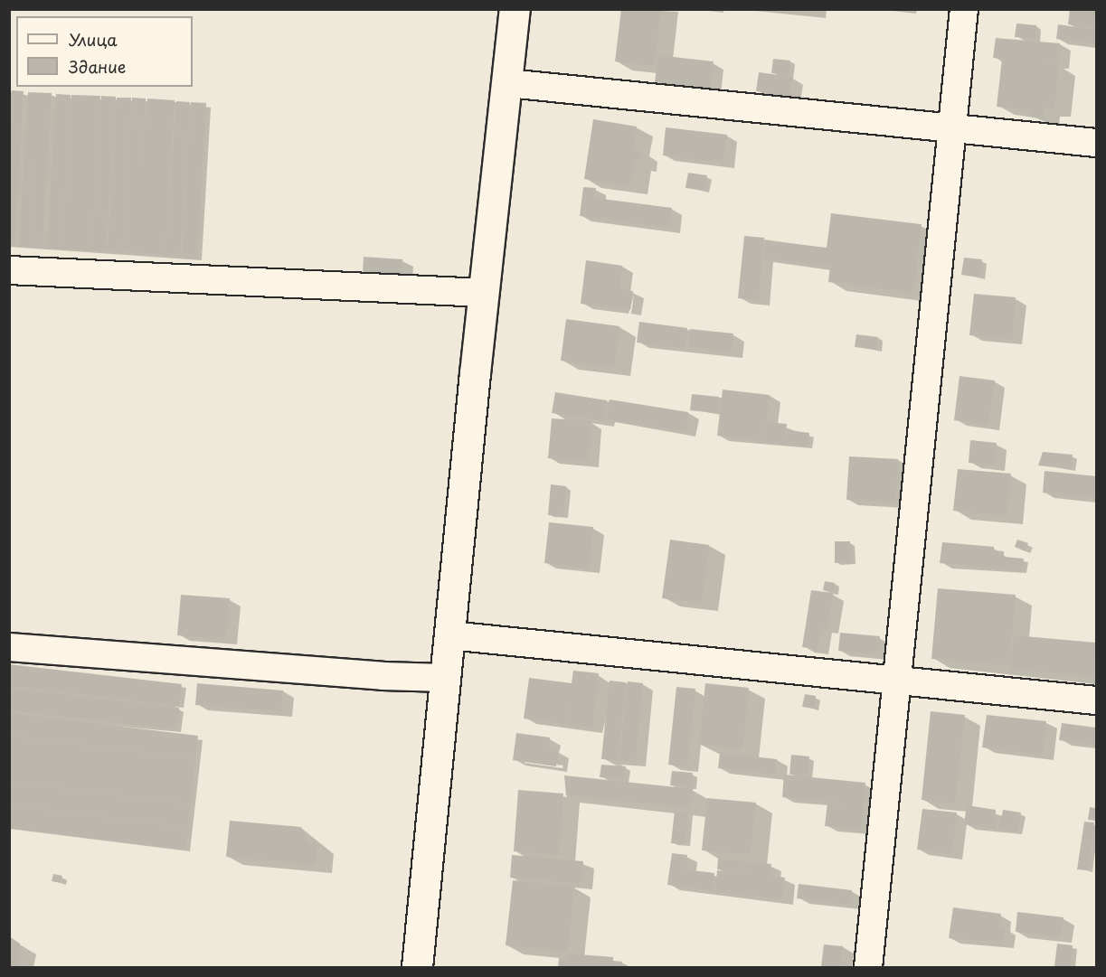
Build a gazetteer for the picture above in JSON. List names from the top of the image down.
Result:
{
  "legend": ["Улица", "Здание"]
}
